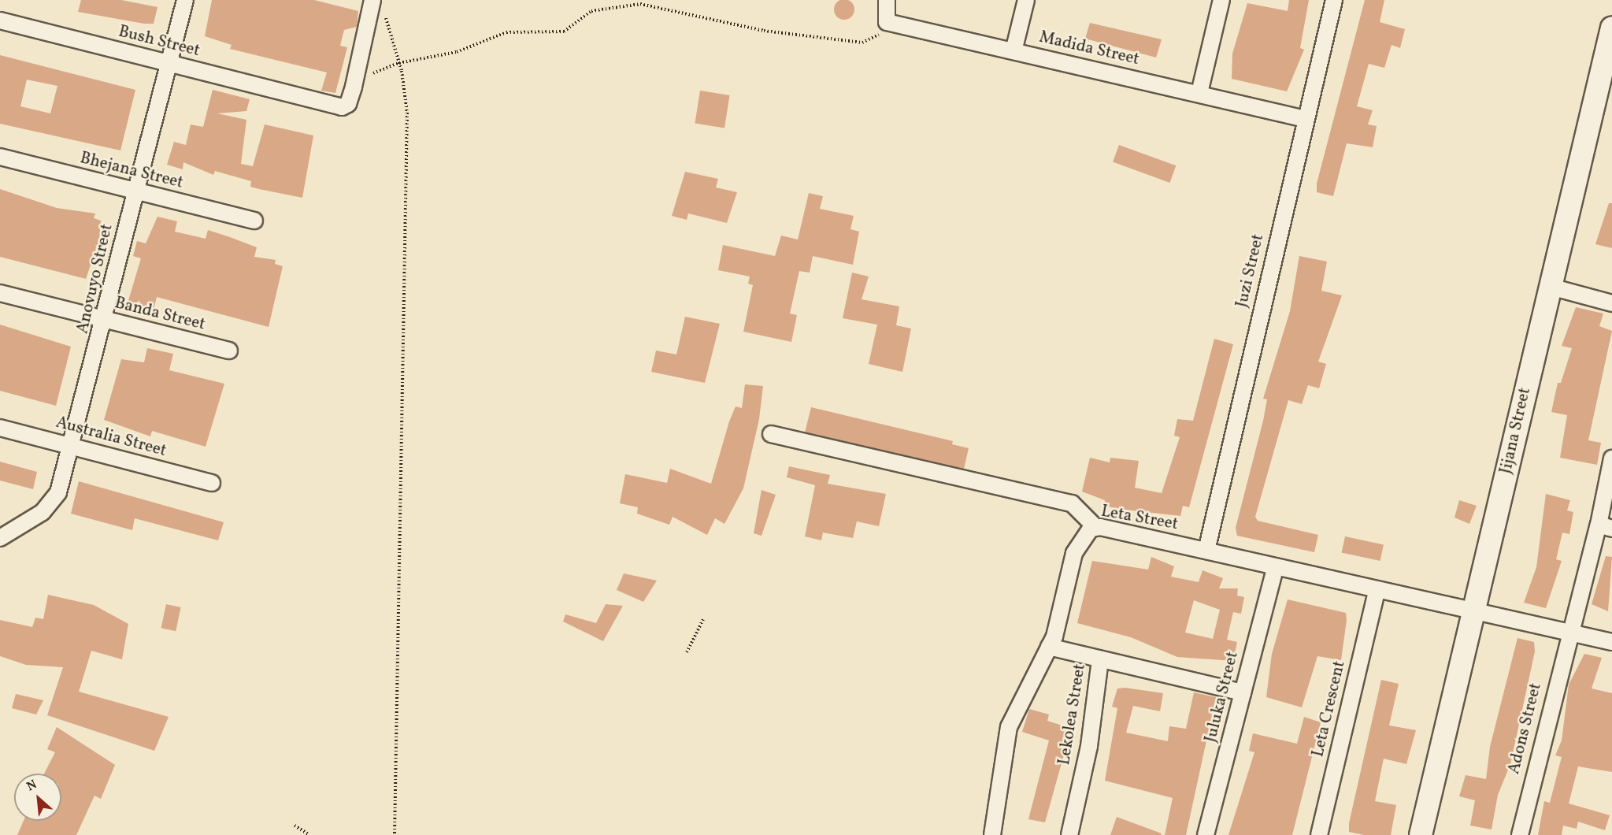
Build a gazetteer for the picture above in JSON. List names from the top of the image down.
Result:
{
  "streets": {
    "street": [
      "Bush Street",
      "Madida Street",
      "Bhejana Street",
      "Juzi Street",
      "Anovuyo Street",
      "Banda Street",
      "Jijana Street",
      "Australia Street",
      "Leta Street",
      "Juluka Street",
      "Leta Crescent",
      "Lekolea Street",
      "Adons Street"
    ]
  },
  "crossings": [
    ["Bush Street", "Anovuyo Street"],
    ["Madida Street", "Juzi Street"],
    ["Bhejana Street", "Anovuyo Street"],
    ["Juzi Street", "Leta Street"],
    ["Anovuyo Street", "Banda Street"],
    ["Anovuyo Street", "Australia Street"],
    ["Jijana Street", "Leta Street"],
    ["Leta Street", "Juluka Street"],
    ["Leta Street", "Leta Crescent"],
    ["Leta Street", "Adons Street"],
    ["Juluka Street", "Lekolea Street"]
  ],
  "north": "top left"
}
